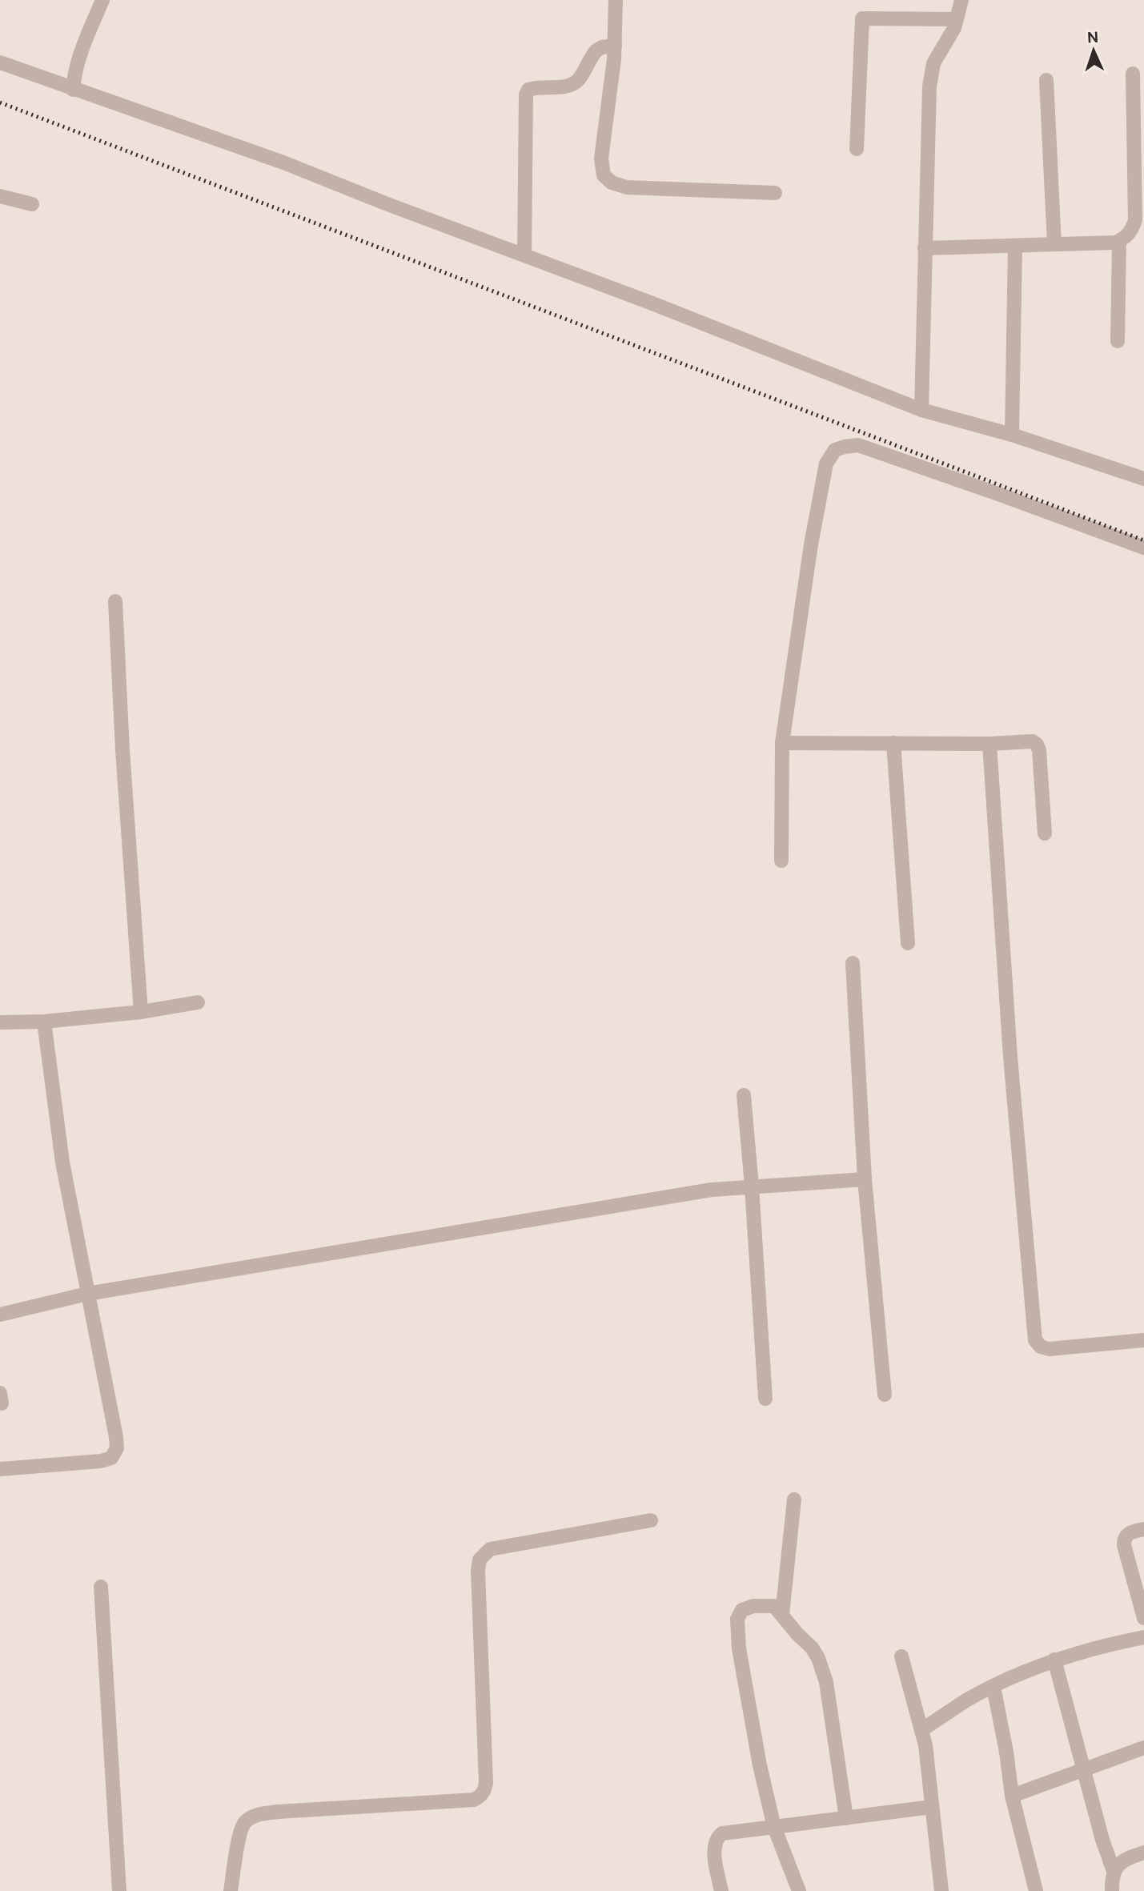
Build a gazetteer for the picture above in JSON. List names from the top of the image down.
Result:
{
  "north": "top"
}
